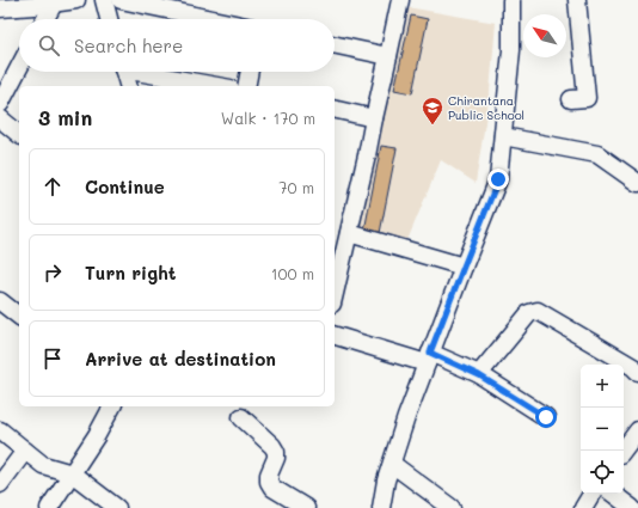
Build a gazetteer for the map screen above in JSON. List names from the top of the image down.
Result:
{
  "places": {
    "school or university": ["Chirantana Public School"]
  },
  "north": "top left",
  "page": {
    "search": "Search here",
    "heading": ["3 min", "Walk · 170 m"],
    "list": [
      ["Continue", "70 m"],
      ["Turn right", "100 m"],
      "Arrive at destination"
    ],
    "map_buttons": ["+", "−"]
  }
}
